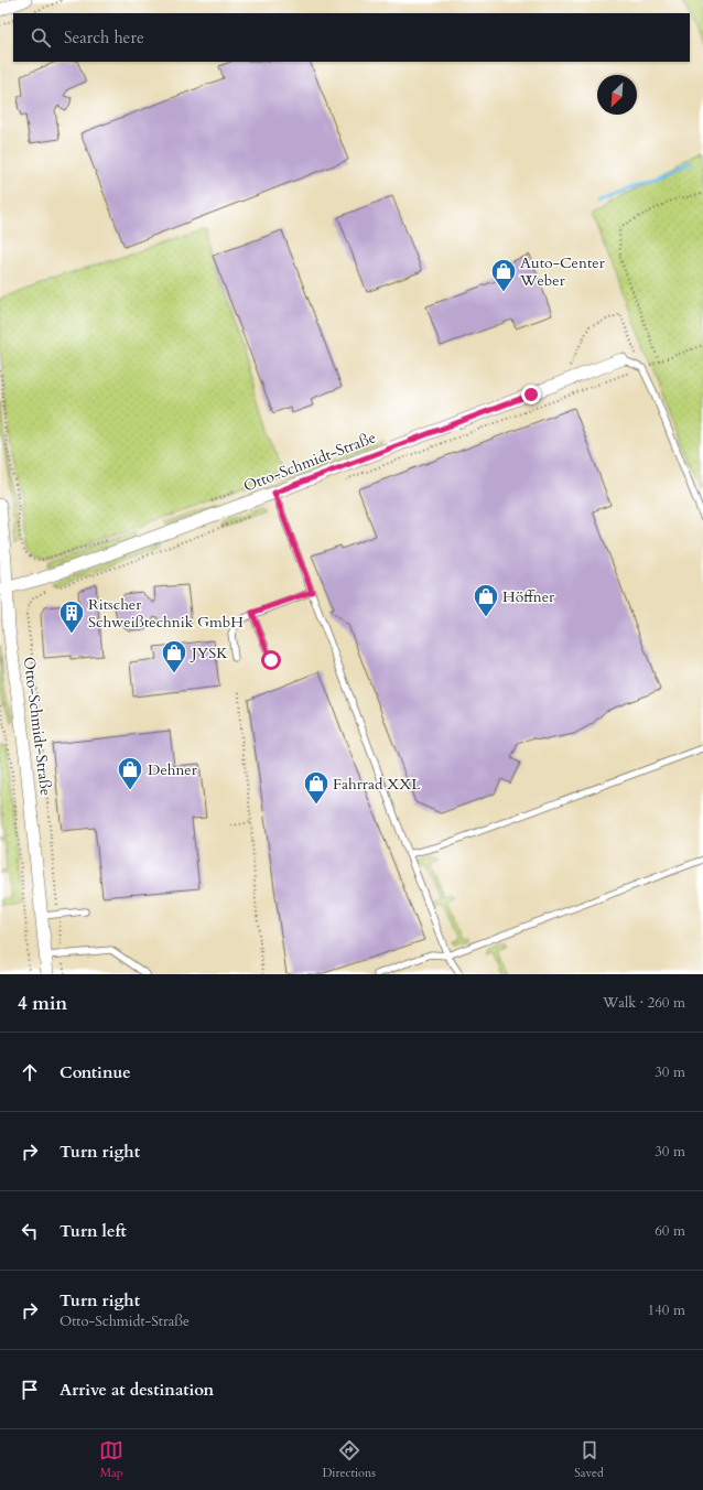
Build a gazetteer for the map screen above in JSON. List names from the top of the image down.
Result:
{
  "streets": {
    "street": ["Otto-Schmidt-Straße"]
  },
  "places": {
    "shop": [
      "Auto-Center Weber",
      "Höffner",
      "JYSK",
      "Dehner",
      "Fahrrad XXL"
    ],
    "building": ["Ritscher Schweißtechnik GmbH"]
  },
  "north": "bottom left",
  "page": {
    "search": "Search here",
    "heading": ["4 min", "Walk · 260 m"],
    "list": [
      ["Continue", "30 m"],
      ["Turn right", "30 m"],
      ["Turn left", "60 m"],
      ["Turn right", "Otto-Schmidt-Straße", "140 m"],
      "Arrive at destination"
    ],
    "nav": ["Map", "Directions", "Saved"]
  }
}
